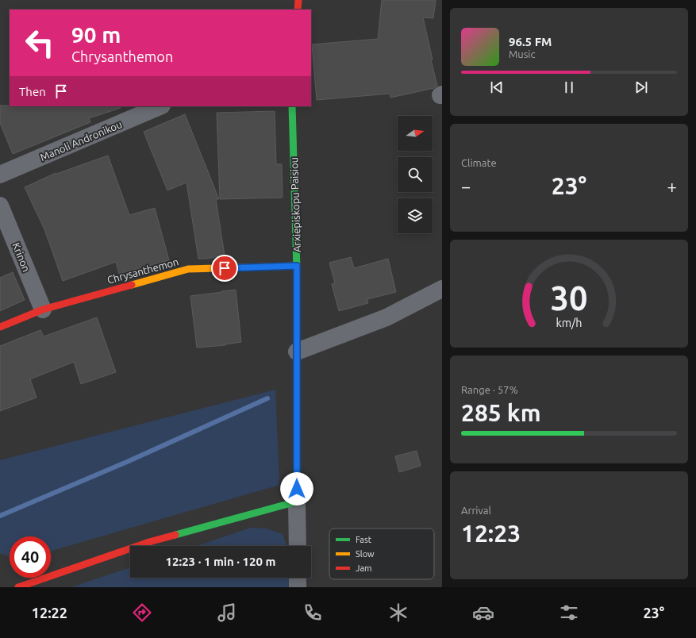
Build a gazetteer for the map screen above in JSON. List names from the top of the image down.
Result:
{
  "streets": {
    "street": [
      "Manoli Andronikou",
      "Arxiepiskopu Paisiou",
      "Krinon",
      "Chrysanthemon"
    ]
  },
  "crossings": [
    ["Arxiepiskopu Paisiou", "Chrysanthemon"],
    ["Krinon", "Chrysanthemon"]
  ],
  "legend": ["Fast", "Slow", "Jam"],
  "north": "right",
  "page": {
    "turn": ["90 m", "Chrysanthemon"],
    "song": ["96.5 FM", "Music"],
    "then": "Then",
    "tile": [
      "Climate",
      ["Range · 57%", "285 km"],
      ["Arrival", "12:23"]
    ],
    "heat": ["−", "23°", "+"],
    "limit": "40",
    "trip": "12:23 · 1 min · 120 m",
    "tabs": ["12:22", "23°"],
    "gauge": ["30", "km/h"]
  }
}
